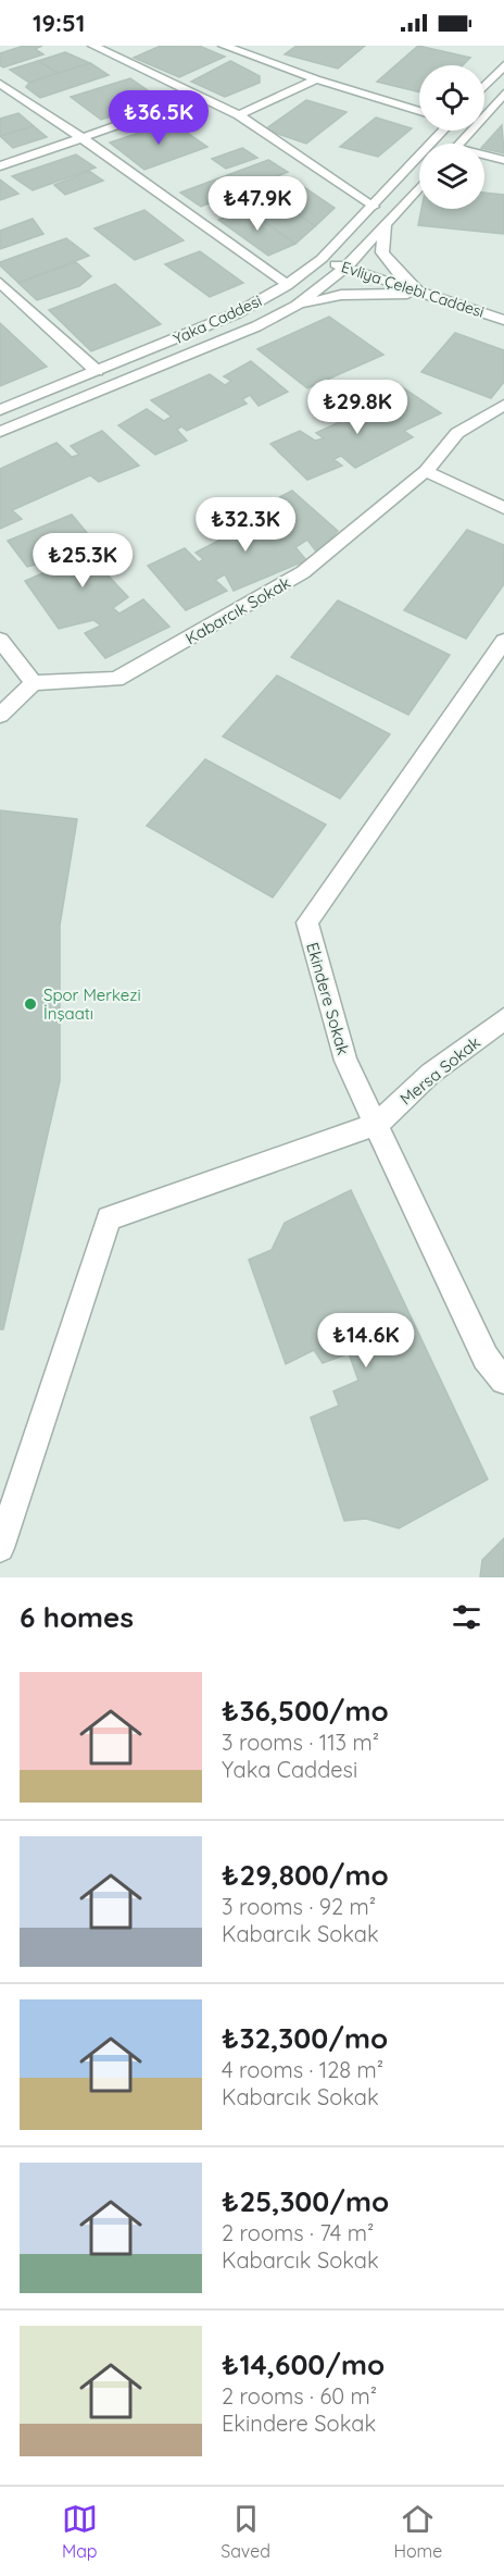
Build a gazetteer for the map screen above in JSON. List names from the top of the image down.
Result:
{
  "streets": {
    "street": [
      "Evliya Çelebi Caddesi",
      "Yaka Caddesi",
      "Kabarcık Sokak",
      "Ekindere Sokak",
      "Mersa Sokak"
    ]
  },
  "crossings": [
    ["Evliya Çelebi Caddesi", "Yaka Caddesi"],
    ["Ekindere Sokak", "Mersa Sokak"]
  ],
  "places": ["Spor Merkezi İnşaatı"],
  "page": {
    "status": "19:51",
    "price": [
      "₺36.5K",
      "₺47.9K",
      "₺29.8K",
      "₺32.3K",
      "₺25.3K",
      "₺14.6K"
    ],
    "heading": "6 homes",
    "list": [
      {
        "name": "₺36,500/mo",
        "note": "3 rooms · 113 m² · Yaka Caddesi"
      },
      {
        "name": "₺29,800/mo",
        "note": "3 rooms · 92 m² · Kabarcık Sokak"
      },
      {
        "name": "₺32,300/mo",
        "note": "4 rooms · 128 m² · Kabarcık Sokak"
      },
      {
        "name": "₺25,300/mo",
        "note": "2 rooms · 74 m² · Kabarcık Sokak"
      },
      {
        "name": "₺14,600/mo",
        "note": "2 rooms · 60 m² · Ekindere Sokak"
      }
    ],
    "tabs": ["Map", "Saved", "Home"]
  }
}
